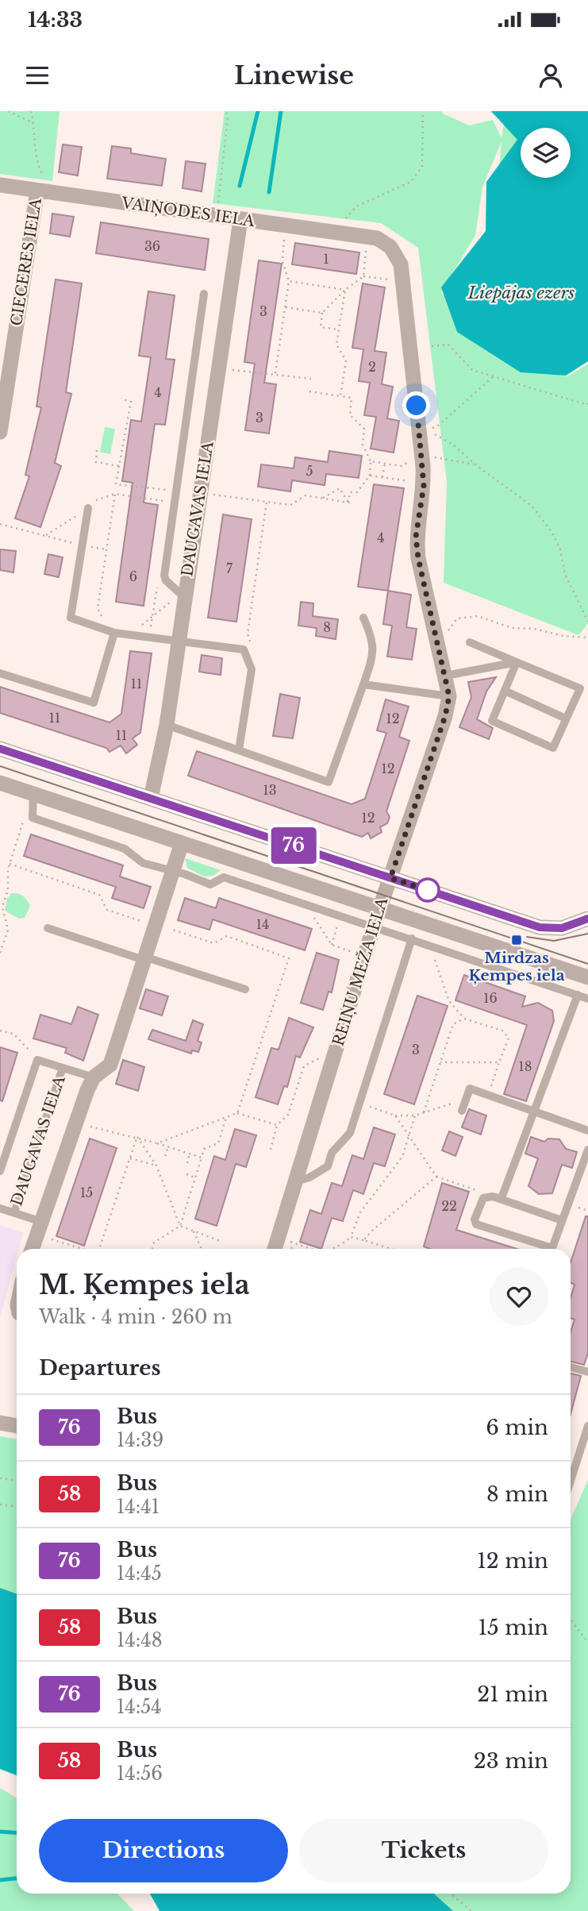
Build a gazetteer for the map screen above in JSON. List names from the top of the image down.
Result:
{
  "streets": {
    "street": [
      "VAIŅODES IELA",
      "CIECERES IELA",
      "DAUGAVAS IELA",
      "REIŅU MEŽA IELA"
    ]
  },
  "crossings": [
    ["VAIŅODES IELA", "CIECERES IELA"],
    ["VAIŅODES IELA", "DAUGAVAS IELA"],
    ["VAIŅODES IELA", "REIŅU MEŽA IELA"]
  ],
  "water": ["Liepājas ezers"],
  "places": {
    "transit": ["Mirdzas Ķempes iela"]
  },
  "lines": ["bus line 76"],
  "house_numbers": [
    "36",
    "1",
    "3",
    "2",
    "4",
    "3",
    "5",
    "4",
    "7",
    "6",
    "8",
    "11",
    "11",
    "12",
    "11",
    "12",
    "13",
    "12",
    "14",
    "16",
    "3",
    "18",
    "15",
    "22"
  ],
  "page": {
    "status": "14:33",
    "header": "Linewise",
    "on_map": "76",
    "heading": [
      ["M. Ķempes iela", "Walk · 4 min · 260 m"],
      "Departures"
    ],
    "list": [
      {
        "mark": "76",
        "name": "Bus",
        "note": "14:39",
        "value": "6 min"
      },
      {
        "mark": "58",
        "name": "Bus",
        "note": "14:41",
        "value": "8 min"
      },
      {
        "mark": "76",
        "name": "Bus",
        "note": "14:45",
        "value": "12 min"
      },
      {
        "mark": "58",
        "name": "Bus",
        "note": "14:48",
        "value": "15 min"
      },
      {
        "mark": "76",
        "name": "Bus",
        "note": "14:54",
        "value": "21 min"
      },
      {
        "mark": "58",
        "name": "Bus",
        "note": "14:56",
        "value": "23 min"
      }
    ],
    "buttons": ["Directions", "Tickets"]
  }
}
